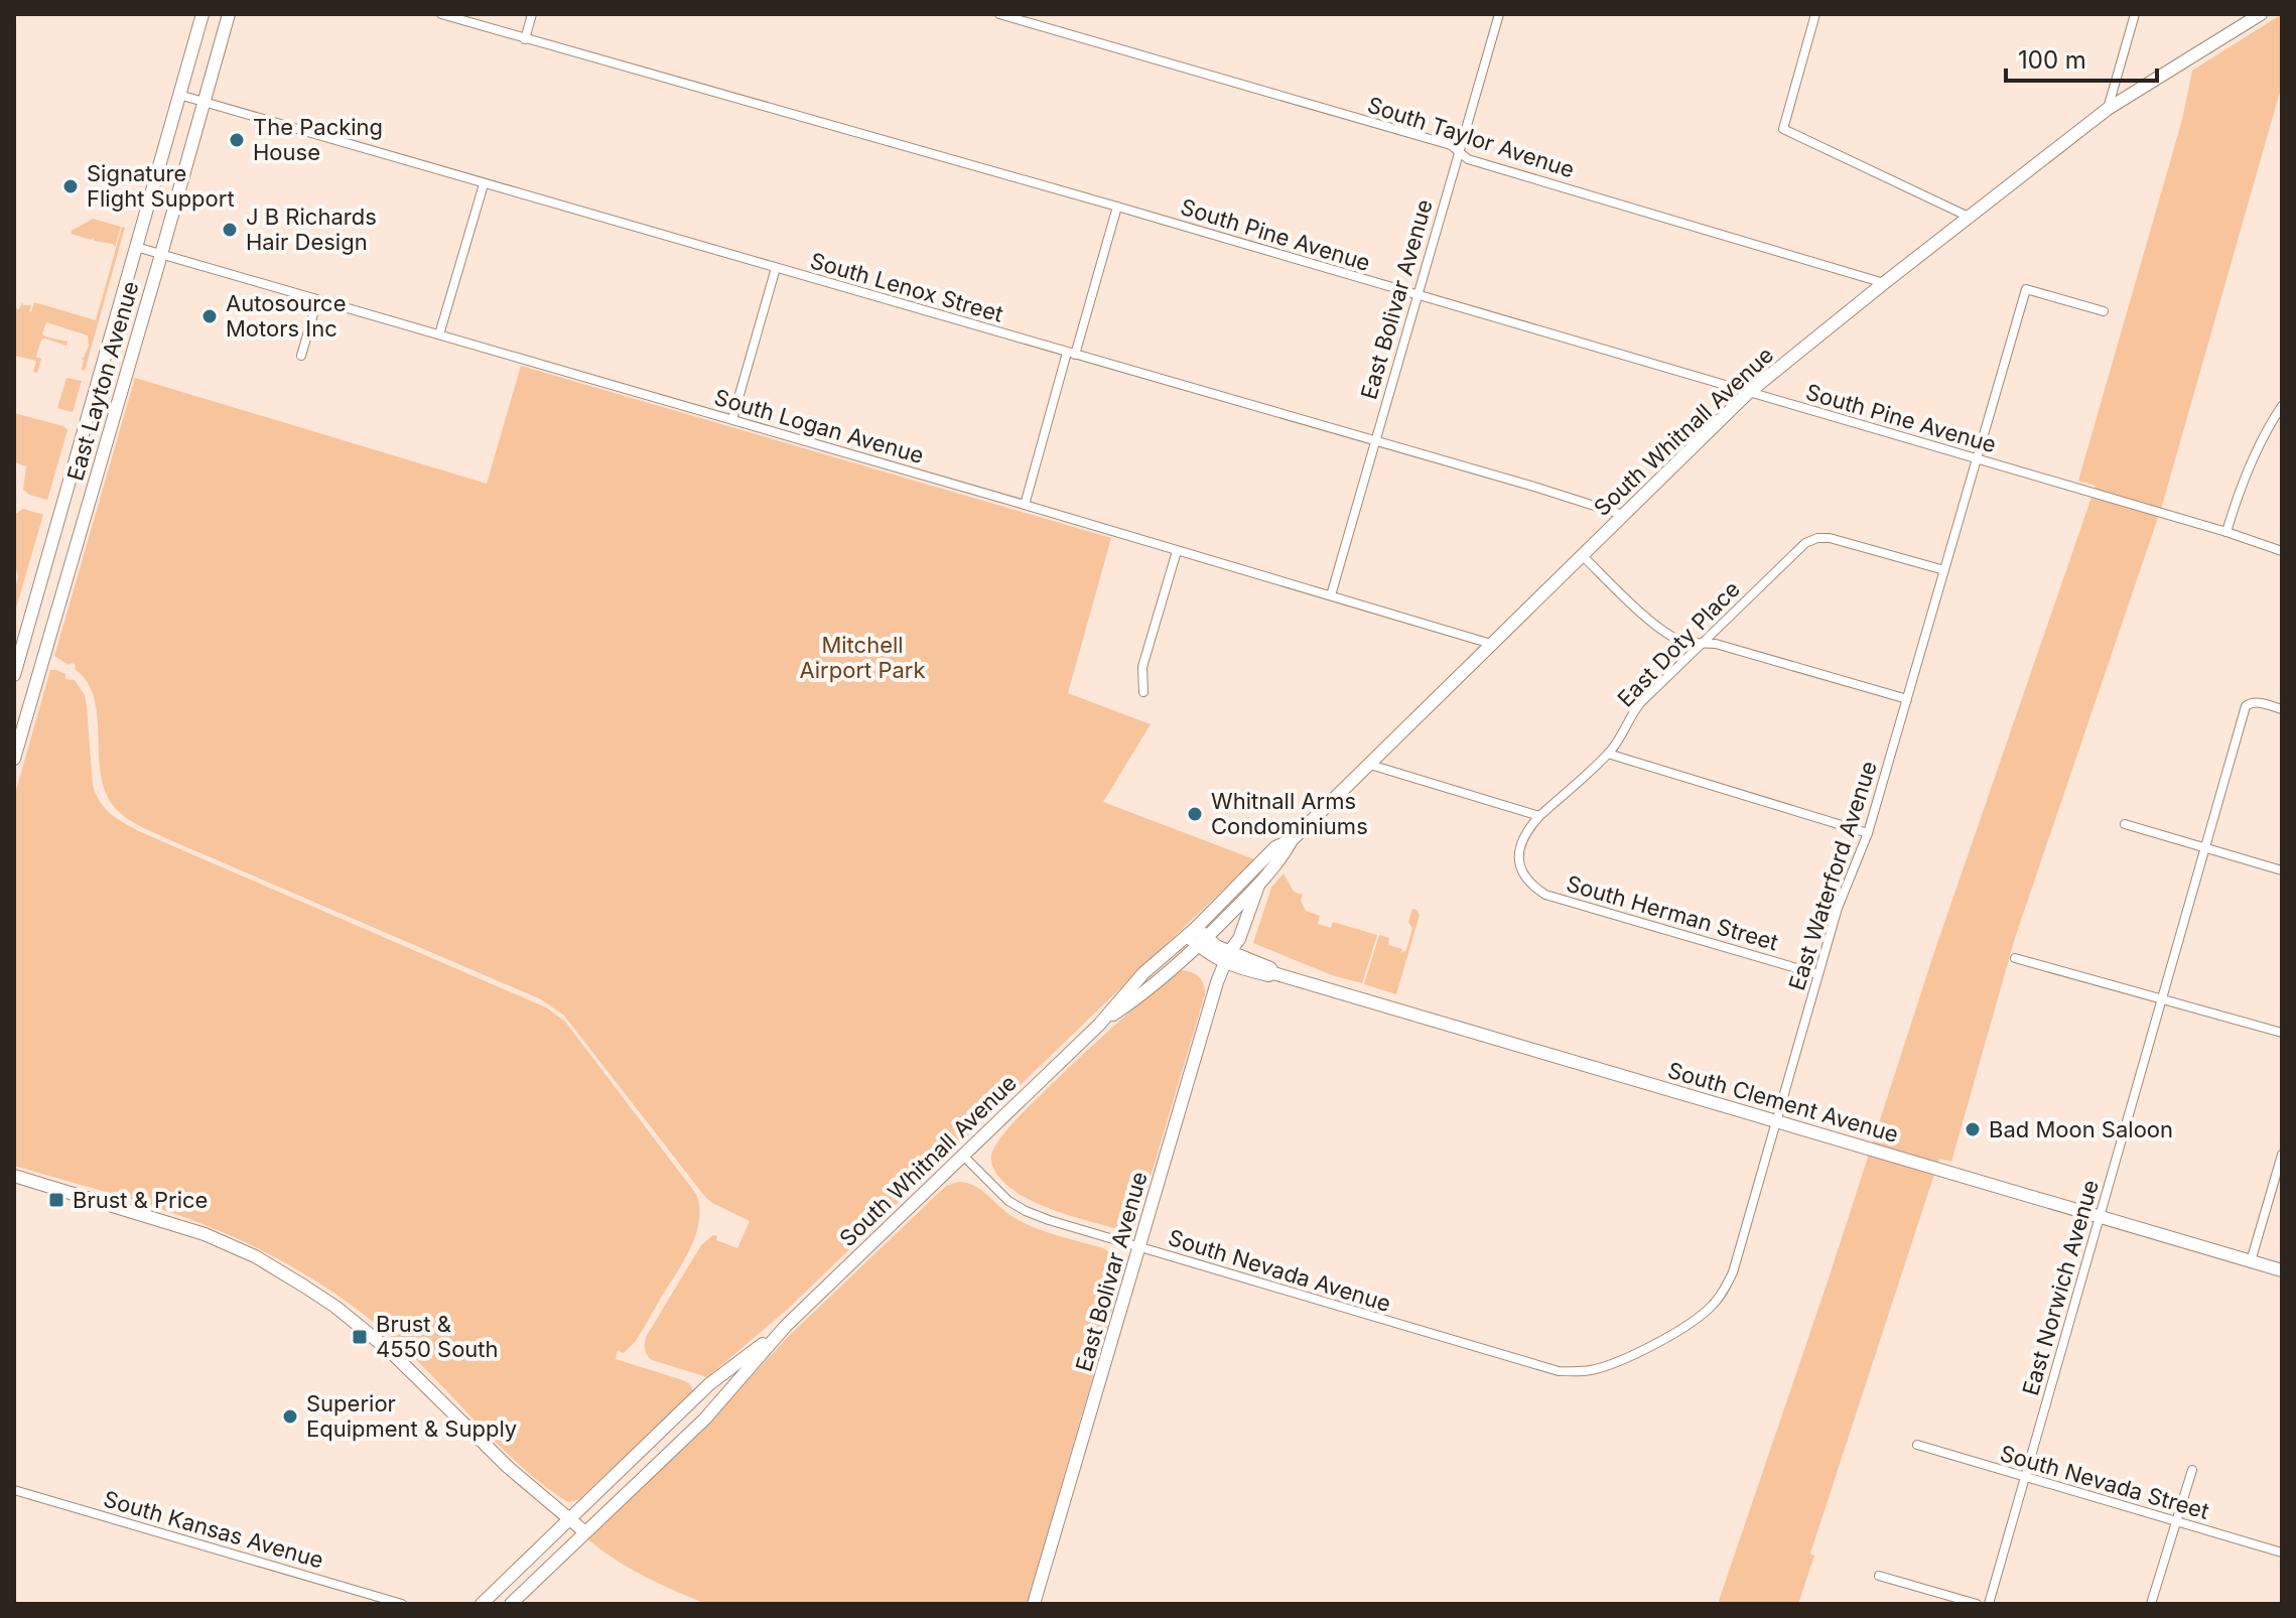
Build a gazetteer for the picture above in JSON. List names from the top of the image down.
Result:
{
  "streets": {
    "street": [
      "South Taylor Avenue",
      "South Pine Avenue",
      "South Lenox Street",
      "East Bolivar Avenue",
      "East Layton Avenue",
      "South Logan Avenue",
      "South Whitnall Avenue",
      "East Doty Place",
      "East Waterford Avenue",
      "South Herman Street",
      "South Clement Avenue",
      "South Nevada Avenue",
      "East Norwich Avenue",
      "South Nevada Street",
      "South Kansas Avenue"
    ]
  },
  "crossings": [
    ["South Taylor Avenue", "East Bolivar Avenue"],
    ["South Taylor Avenue", "South Whitnall Avenue"],
    ["South Pine Avenue", "East Bolivar Avenue"],
    ["South Pine Avenue", "South Whitnall Avenue"],
    ["South Pine Avenue", "East Waterford Avenue"],
    ["South Lenox Street", "East Bolivar Avenue"],
    ["South Lenox Street", "East Layton Avenue"],
    ["South Lenox Street", "South Whitnall Avenue"],
    ["East Bolivar Avenue", "South Logan Avenue"],
    ["East Bolivar Avenue", "South Whitnall Avenue"],
    ["East Bolivar Avenue", "South Clement Avenue"],
    ["East Bolivar Avenue", "South Nevada Avenue"],
    ["East Layton Avenue", "South Logan Avenue"],
    ["South Logan Avenue", "South Whitnall Avenue"],
    ["South Whitnall Avenue", "South Clement Avenue"],
    ["South Whitnall Avenue", "South Nevada Avenue"],
    ["East Doty Place", "East Waterford Avenue"],
    ["East Doty Place", "South Herman Street"],
    ["East Waterford Avenue", "South Herman Street"],
    ["East Waterford Avenue", "South Clement Avenue"],
    ["East Waterford Avenue", "South Nevada Avenue"],
    ["South Clement Avenue", "East Norwich Avenue"],
    ["East Norwich Avenue", "South Nevada Street"]
  ],
  "parks": ["Mitchell Airport Park"],
  "places": {
    "other": [
      "The Packing House",
      "Signature Flight Support",
      "J B Richards Hair Design",
      "Autosource Motors Inc",
      "Whitnall Arms Condominiums",
      "Bad Moon Saloon",
      "Superior Equipment & Supply"
    ],
    "transit": ["Brust & Price", "Brust & 4550 South"]
  },
  "scale_bar": "100 m"
}
